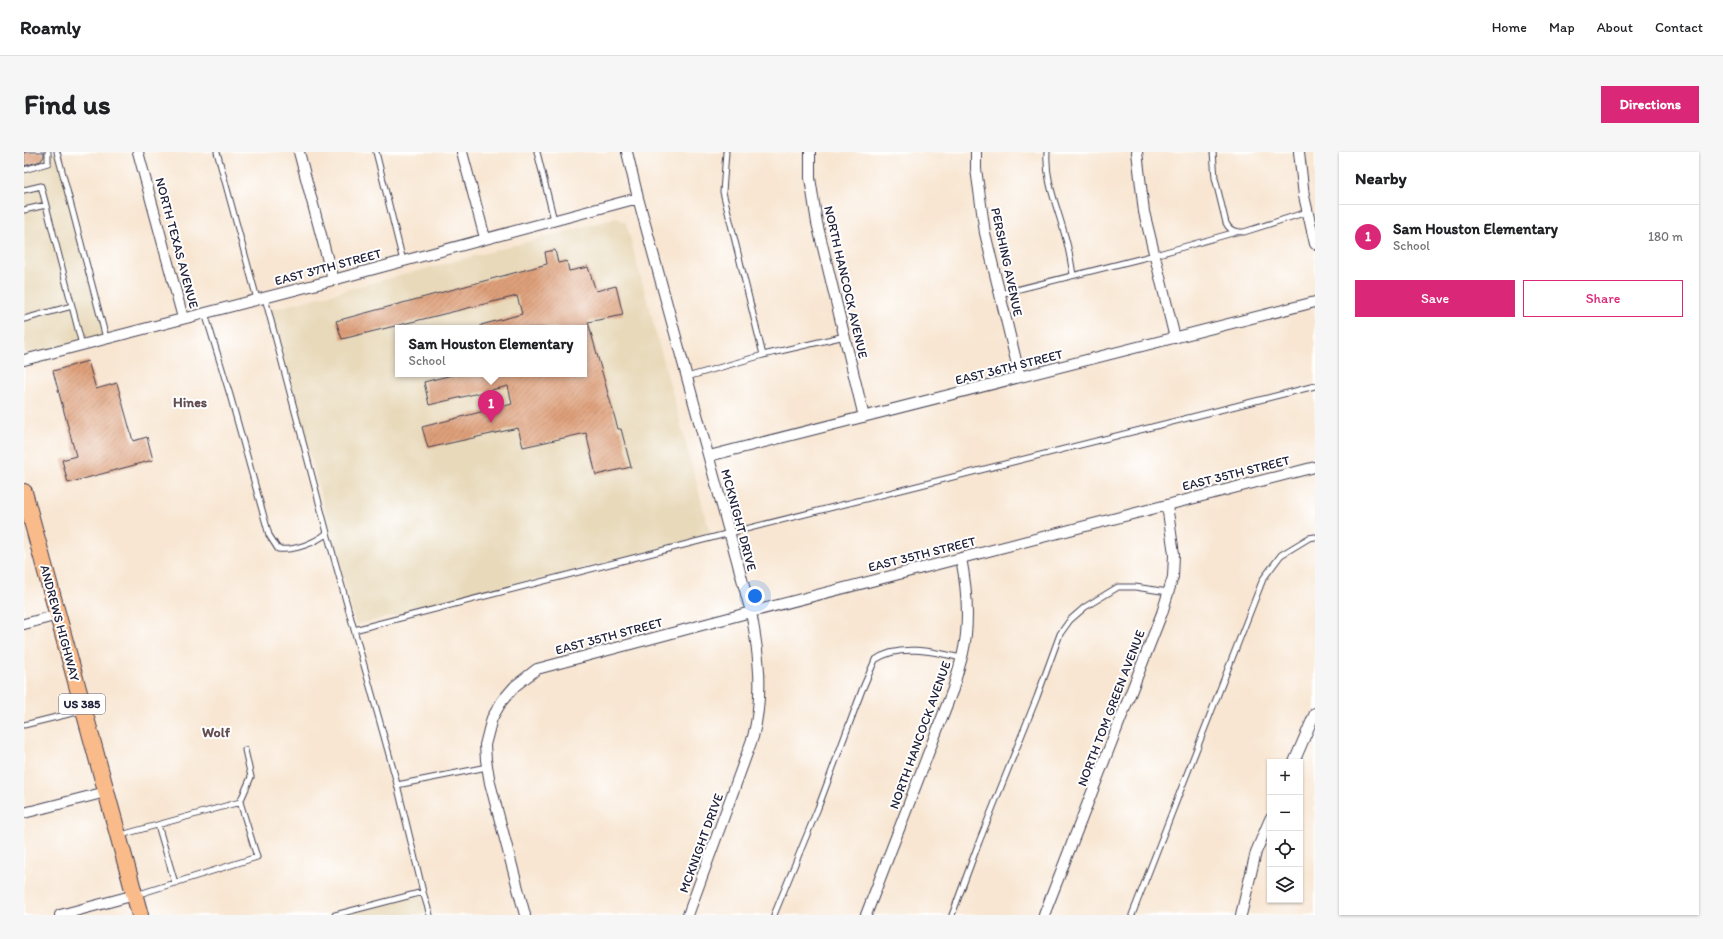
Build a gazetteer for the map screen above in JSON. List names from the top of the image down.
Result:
{
  "streets": {
    "main road": ["ANDREWS HIGHWAY", "US 385"],
    "street": [
      "NORTH TEXAS AVENUE",
      "PERSHING AVENUE",
      "EAST 37TH STREET",
      "NORTH HANCOCK AVENUE",
      "EAST 36TH STREET",
      "EAST 35TH STREET",
      "MCKNIGHT DRIVE",
      "NORTH TOM GREEN AVENUE"
    ]
  },
  "crossings": [
    ["NORTH TEXAS AVENUE", "EAST 37TH STREET"],
    ["PERSHING AVENUE", "EAST 36TH STREET"],
    ["EAST 37TH STREET", "MCKNIGHT DRIVE"],
    ["NORTH HANCOCK AVENUE", "EAST 36TH STREET"],
    ["NORTH HANCOCK AVENUE", "EAST 35TH STREET"],
    ["EAST 36TH STREET", "MCKNIGHT DRIVE"],
    ["EAST 35TH STREET", "MCKNIGHT DRIVE"],
    ["EAST 35TH STREET", "NORTH TOM GREEN AVENUE"]
  ],
  "districts": ["Hines", "Wolf"],
  "page": {
    "header": "Roamly",
    "nav": [
      "Home",
      "Map",
      "About",
      "Contact"
    ],
    "buttons": [
      "Directions",
      ["Save", "Share"]
    ],
    "title": "Find us",
    "heading": "Nearby",
    "list": [
      {
        "mark": "1",
        "name": "Sam Houston Elementary",
        "note": "School",
        "value": "180 m"
      }
    ],
    "popup": ["Sam Houston Elementary", "School"],
    "pins": "1",
    "map_buttons": ["+", "−"]
  }
}
